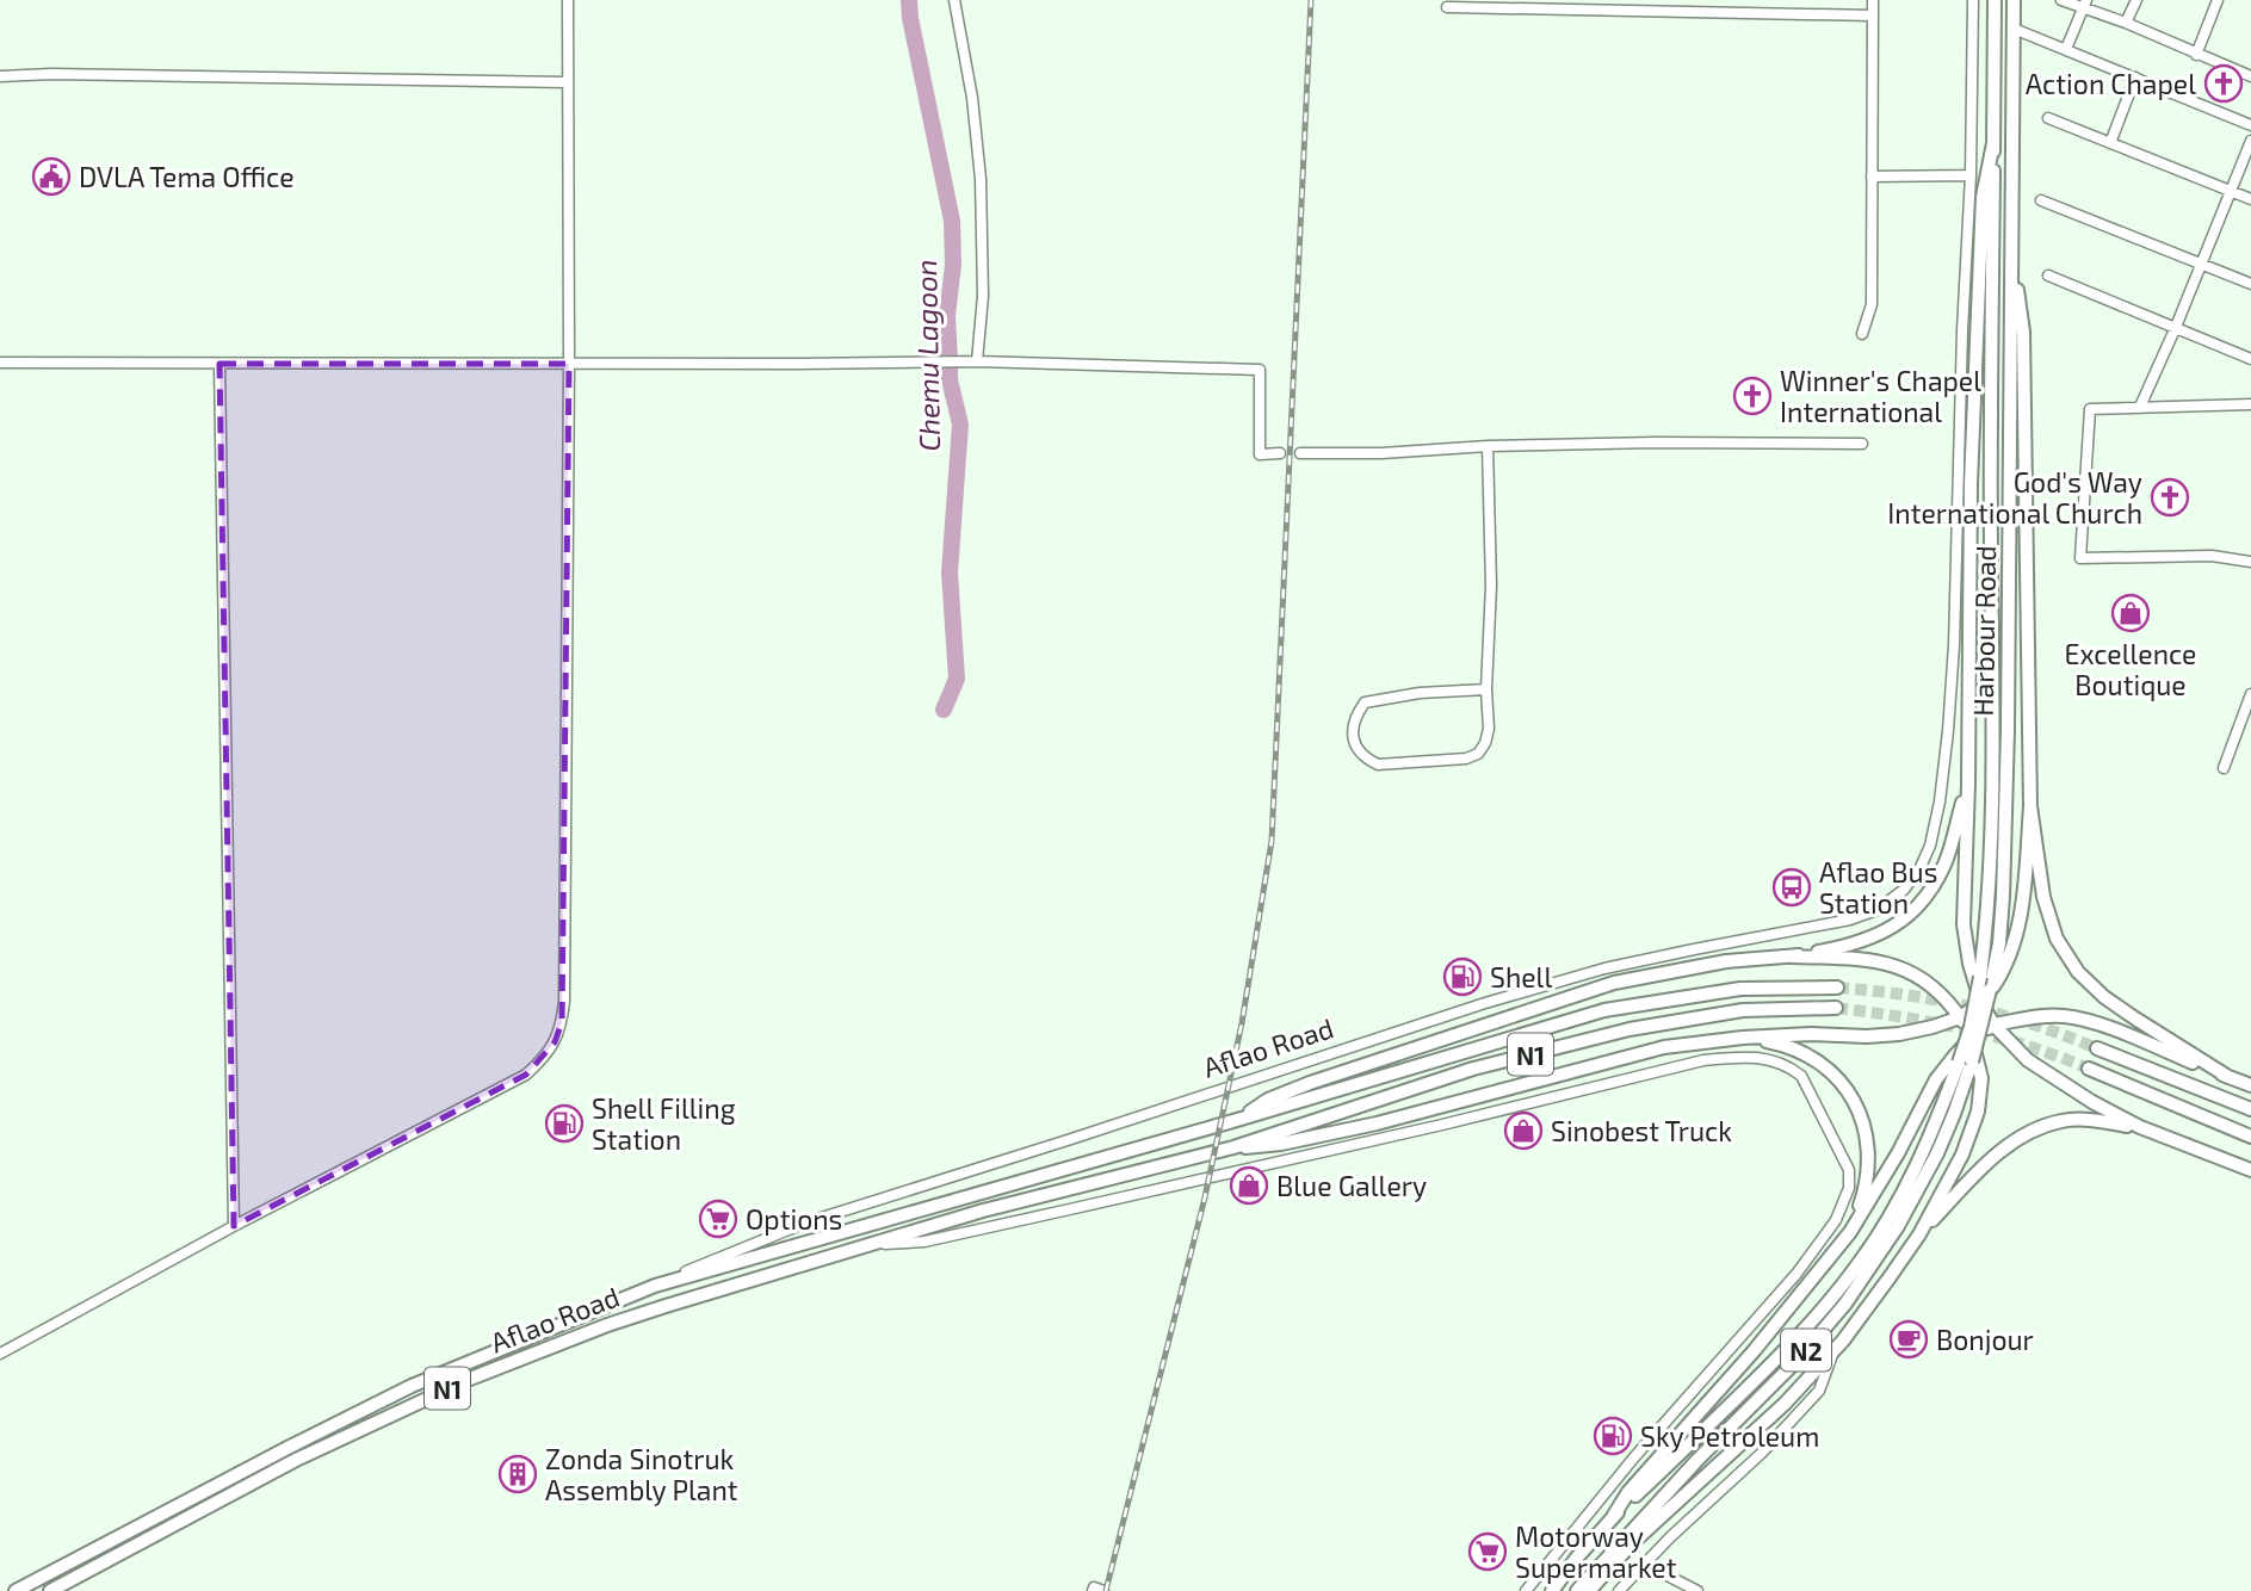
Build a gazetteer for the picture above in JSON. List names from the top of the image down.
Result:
{
  "streets": {
    "highway": [
      "Harbour Road",
      "Aflao Road",
      "N1",
      "N2"
    ]
  },
  "crossings": [
    ["Harbour Road", "Aflao Road"],
    ["Harbour Road", "N2"]
  ],
  "water": ["Chemu Lagoon"],
  "places": {
    "church": ["Action Chapel", "Winner's Chapel International", "God's Way International Church"],
    "public building": ["DVLA Tema Office"],
    "shop": ["Excellence Boutique", "Sinobest Truck", "Blue Gallery"],
    "bus stop": ["Aflao Bus Station"],
    "fuel station": ["Shell", "Shell Filling Station", "Sky Petroleum"],
    "supermarket": ["Options", "Motorway Supermarket"],
    "cafe": ["Bonjour"],
    "building": ["Zonda Sinotruk Assembly Plant"]
  }
}
